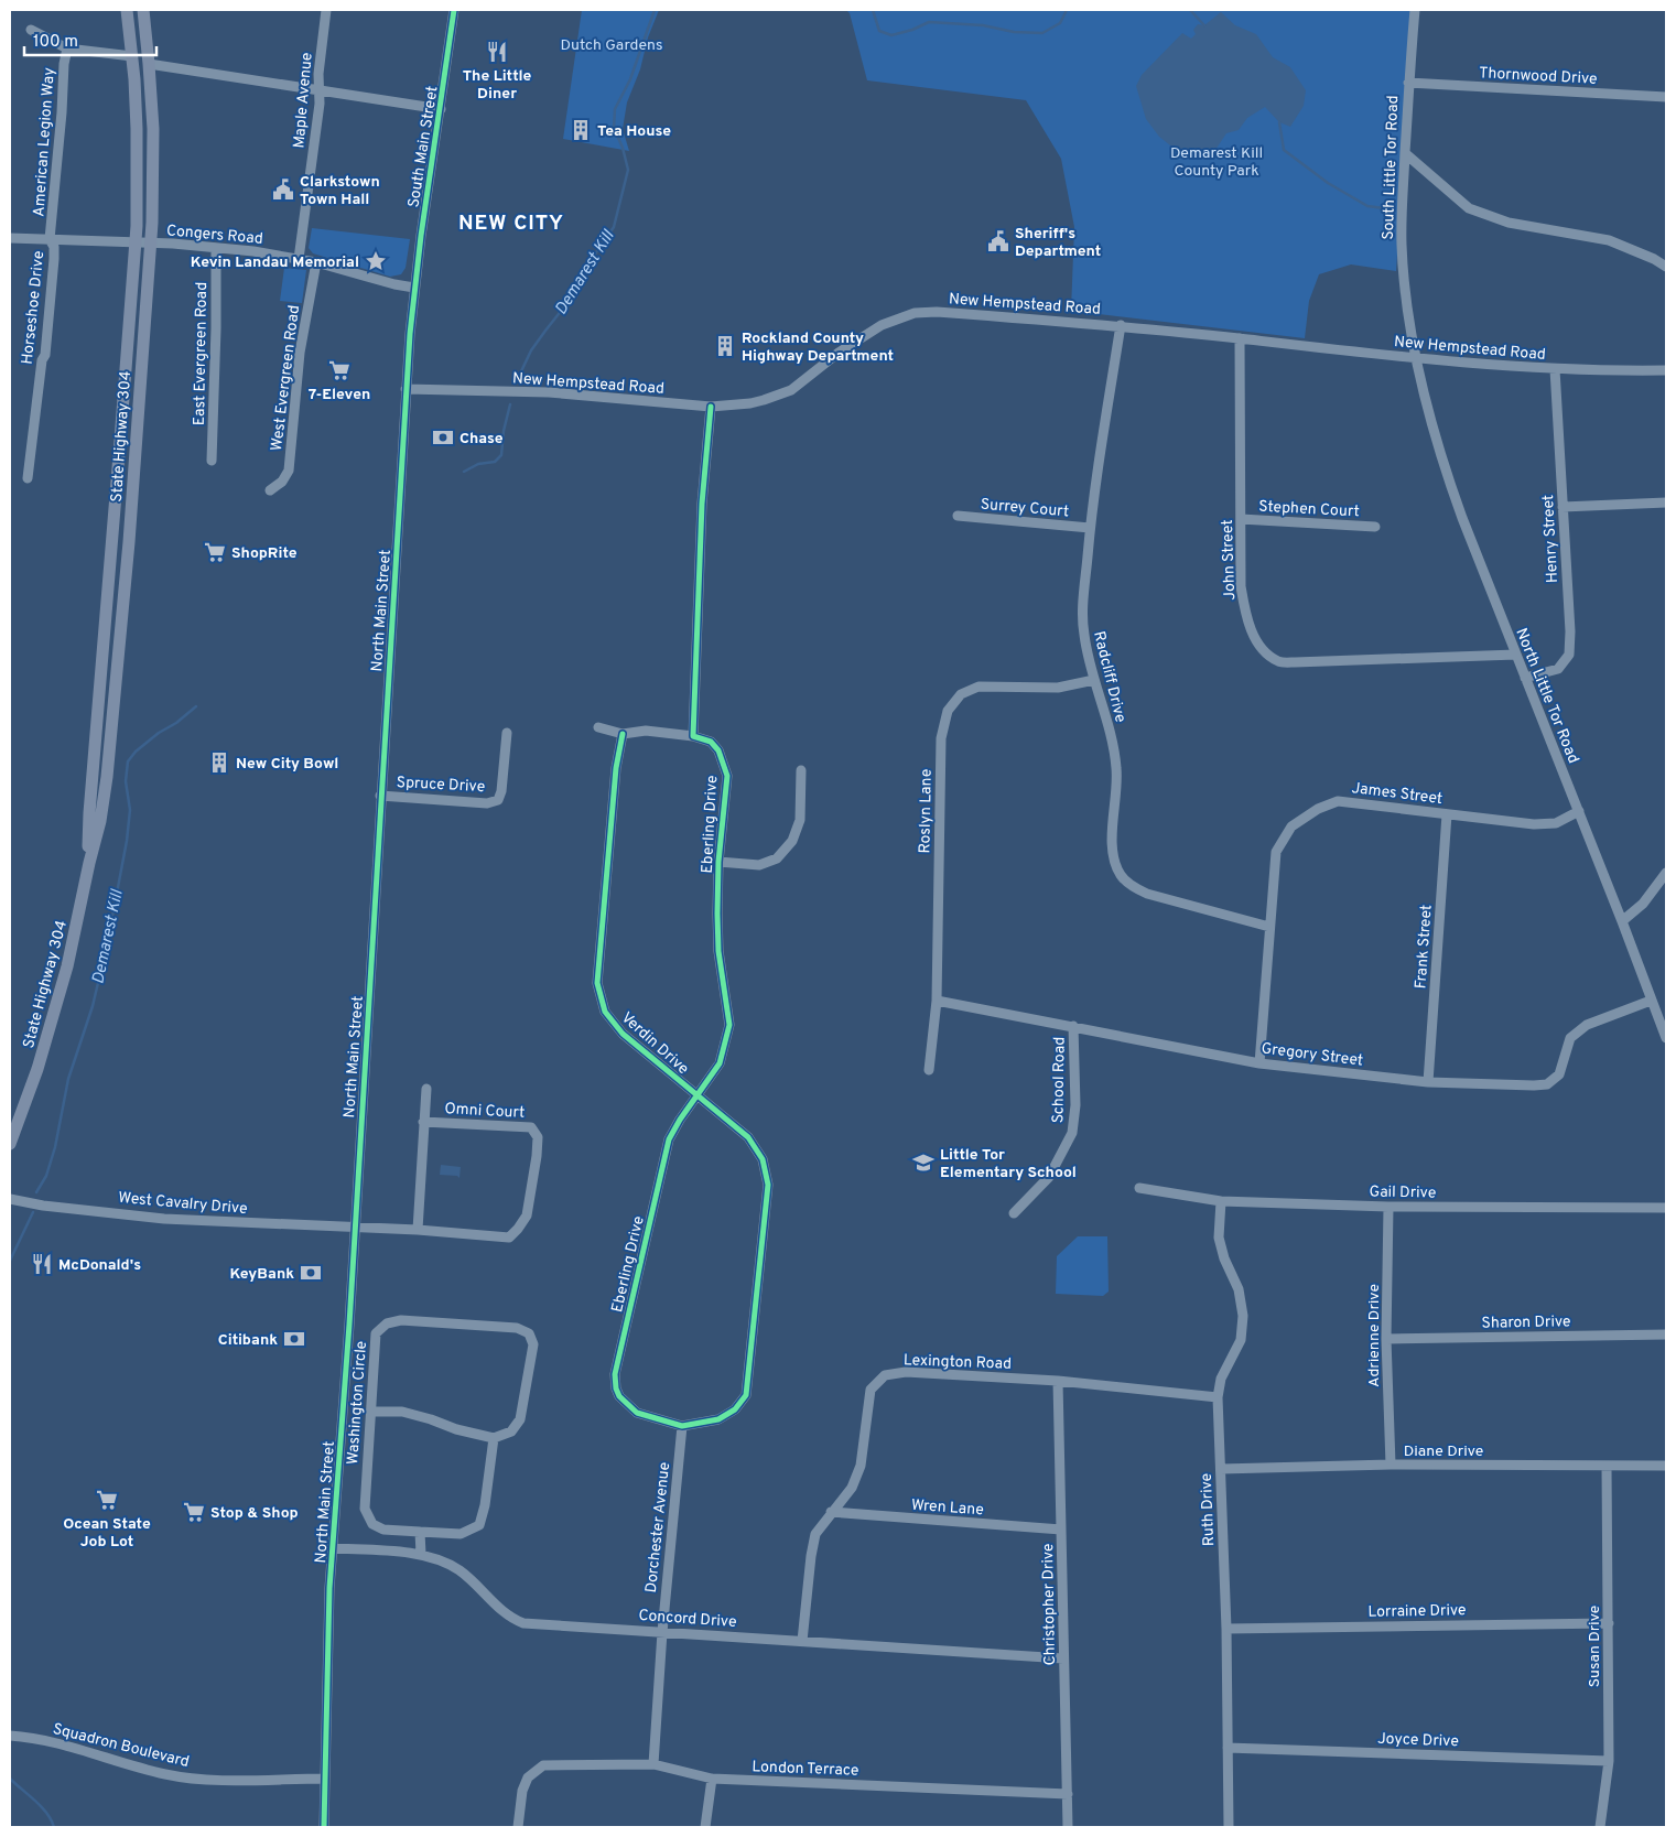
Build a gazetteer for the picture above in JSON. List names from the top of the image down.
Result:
{
  "streets": {
    "main road": ["State Highway 304"],
    "street": [
      "Thornwood Drive",
      "Maple Avenue",
      "American Legion Way",
      "South Main Street",
      "South Little Tor Road",
      "Congers Road",
      "New Hempstead Road",
      "Horseshoe Drive",
      "East Evergreen Road",
      "West Evergreen Road",
      "Surrey Court",
      "Stephen Court",
      "Henry Street",
      "John Street",
      "North Main Street",
      "Radcliff Drive",
      "North Little Tor Road",
      "Spruce Drive",
      "James Street",
      "Roslyn Lane",
      "Eberling Drive",
      "Frank Street",
      "Verdin Drive",
      "Gregory Street",
      "School Road",
      "Omni Court",
      "Gail Drive",
      "West Cavalry Drive",
      "Sharon Drive",
      "Adrienne Drive",
      "Lexington Road",
      "Washington Circle",
      "Diane Drive",
      "Wren Lane",
      "Ruth Drive",
      "Dorchester Avenue",
      "Christopher Drive",
      "Lorraine Drive",
      "Concord Drive",
      "Susan Drive",
      "Joyce Drive",
      "Squadron Boulevard",
      "London Terrace"
    ]
  },
  "crossings": [
    ["Thornwood Drive", "South Little Tor Road"],
    ["Maple Avenue", "Congers Road"],
    ["American Legion Way", "Congers Road"],
    ["American Legion Way", "Horseshoe Drive"],
    ["South Main Street", "Congers Road"],
    ["South Main Street", "North Main Street"],
    ["South Little Tor Road", "New Hempstead Road"],
    ["South Little Tor Road", "North Little Tor Road"],
    ["Congers Road", "Horseshoe Drive"],
    ["Congers Road", "East Evergreen Road"],
    ["Congers Road", "West Evergreen Road"],
    ["Congers Road", "State Highway 304"],
    ["Congers Road", "North Main Street"],
    ["New Hempstead Road", "Henry Street"],
    ["New Hempstead Road", "John Street"],
    ["New Hempstead Road", "North Main Street"],
    ["New Hempstead Road", "Radcliff Drive"],
    ["New Hempstead Road", "North Little Tor Road"],
    ["Surrey Court", "Radcliff Drive"],
    ["Stephen Court", "John Street"],
    ["Henry Street", "North Little Tor Road"],
    ["John Street", "North Little Tor Road"],
    ["North Main Street", "Spruce Drive"],
    ["North Main Street", "Omni Court"],
    ["North Main Street", "West Cavalry Drive"],
    ["North Main Street", "Concord Drive"],
    ["North Main Street", "Squadron Boulevard"],
    ["Radcliff Drive", "James Street"],
    ["Radcliff Drive", "Roslyn Lane"],
    ["North Little Tor Road", "James Street"],
    ["North Little Tor Road", "Gregory Street"],
    ["James Street", "Frank Street"],
    ["James Street", "Gregory Street"],
    ["Roslyn Lane", "Gregory Street"],
    ["Eberling Drive", "Verdin Drive"],
    ["Eberling Drive", "Dorchester Avenue"],
    ["Frank Street", "Gregory Street"],
    ["Verdin Drive", "Dorchester Avenue"],
    ["Gregory Street", "School Road"],
    ["Omni Court", "West Cavalry Drive"],
    ["Gail Drive", "Adrienne Drive"],
    ["Gail Drive", "Ruth Drive"],
    ["Sharon Drive", "Adrienne Drive"],
    ["Adrienne Drive", "Diane Drive"],
    ["Lexington Road", "Wren Lane"],
    ["Lexington Road", "Ruth Drive"],
    ["Lexington Road", "Christopher Drive"],
    ["Lexington Road", "Concord Drive"],
    ["Diane Drive", "Ruth Drive"],
    ["Diane Drive", "Susan Drive"],
    ["Wren Lane", "Christopher Drive"],
    ["Ruth Drive", "Lorraine Drive"],
    ["Ruth Drive", "Joyce Drive"],
    ["Dorchester Avenue", "Concord Drive"],
    ["Dorchester Avenue", "London Terrace"],
    ["Christopher Drive", "Concord Drive"],
    ["Christopher Drive", "London Terrace"],
    ["Lorraine Drive", "Susan Drive"],
    ["Susan Drive", "Joyce Drive"]
  ],
  "districts": ["NEW CITY"],
  "water": ["Demarest Kill"],
  "parks": ["Dutch Gardens", "Demarest Kill County Park"],
  "places": {
    "restaurant": ["The Little Diner", "McDonald's"],
    "building": ["Tea House", "Rockland County Highway Department", "New City Bowl"],
    "public building": ["Clarkstown Town Hall", "Sheriff's Department"],
    "place": ["Kevin Landau Memorial"],
    "supermarket": [
      "7-Eleven",
      "ShopRite",
      "Ocean State Job Lot",
      "Stop & Shop"
    ],
    "bank": ["Chase", "KeyBank", "Citibank"],
    "school or university": ["Little Tor Elementary School"]
  },
  "scale_bar": "100 m"
}
